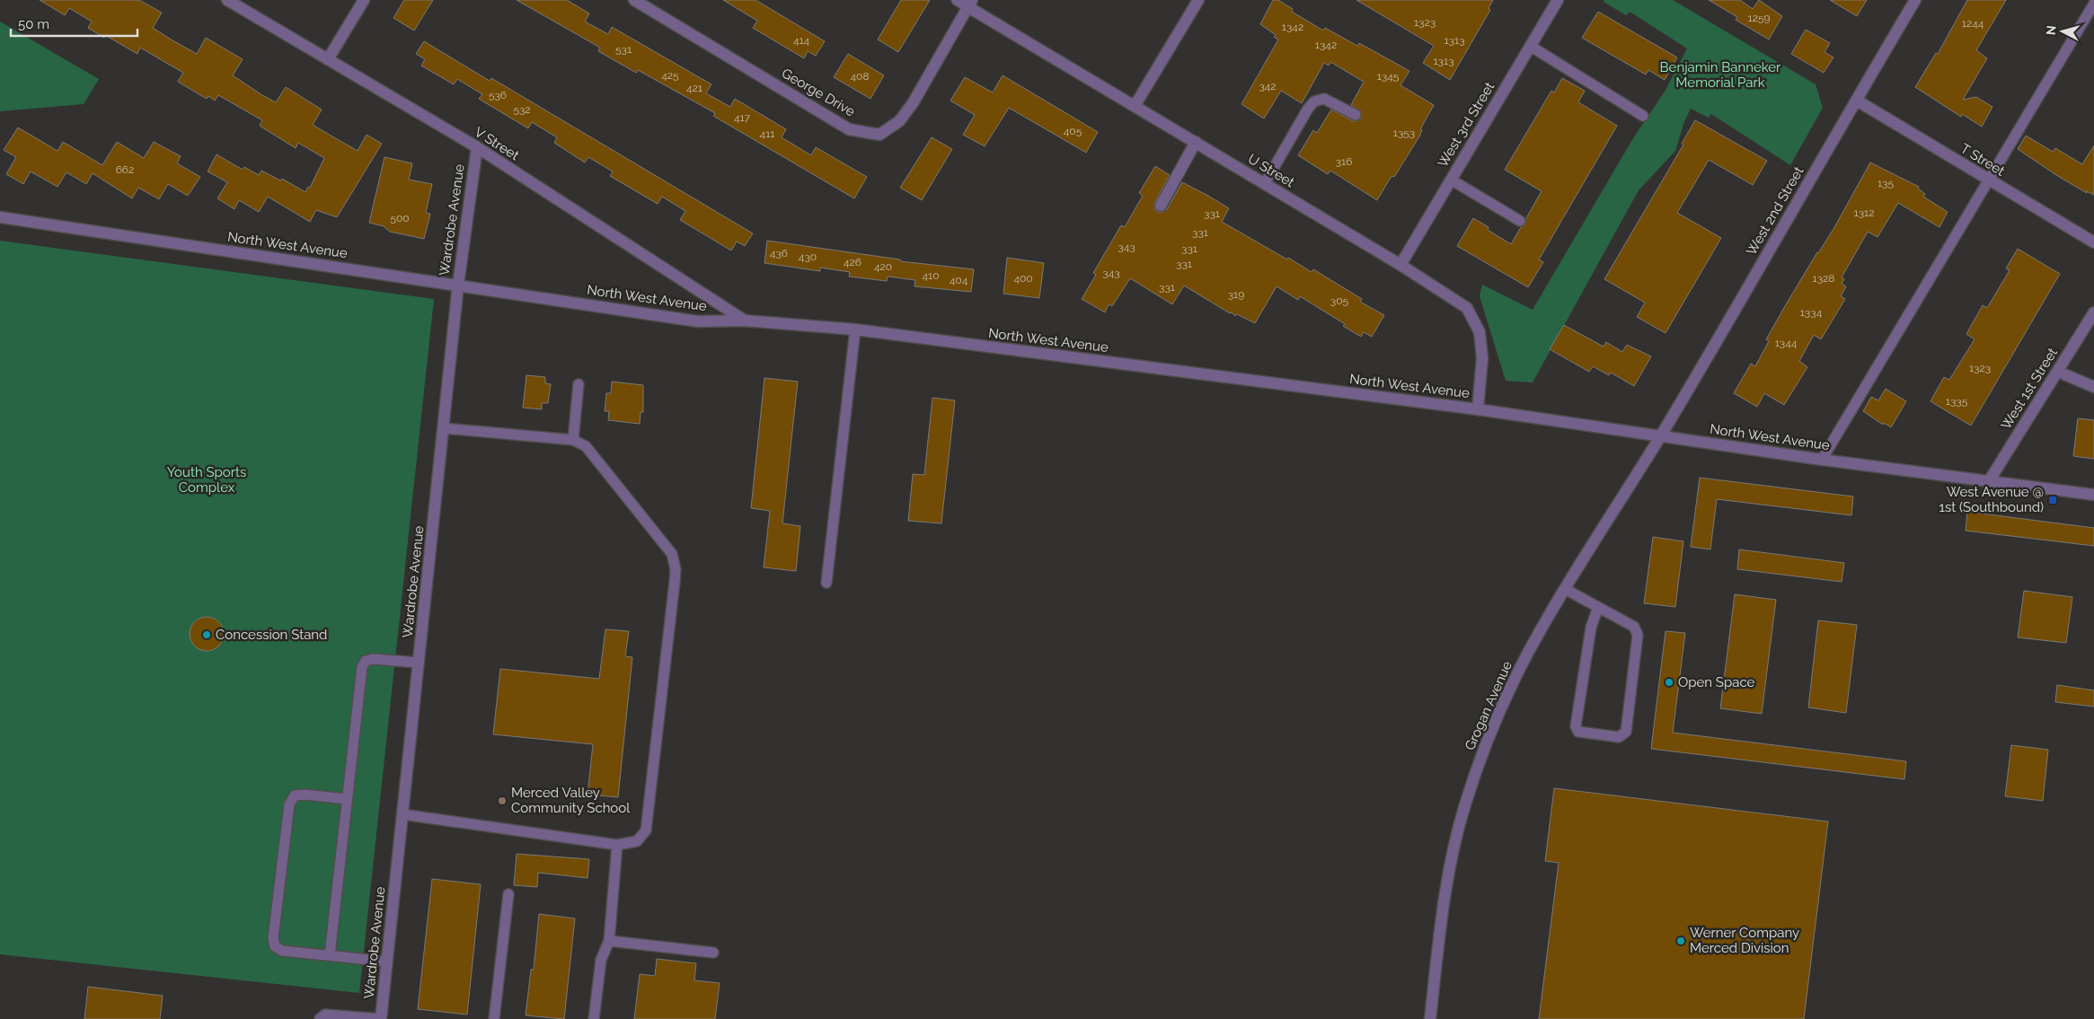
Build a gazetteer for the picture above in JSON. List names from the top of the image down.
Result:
{
  "streets": {
    "street": [
      "George Drive",
      "West 3rd Street",
      "V Street",
      "T Street",
      "U Street",
      "West 2nd Street",
      "Wardrobe Avenue",
      "North West Avenue",
      "West 1st Street",
      "Grogan Avenue"
    ]
  },
  "crossings": [
    ["George Drive", "U Street"],
    ["West 3rd Street", "U Street"],
    ["V Street", "Wardrobe Avenue"],
    ["V Street", "North West Avenue"],
    ["T Street", "West 2nd Street"],
    ["U Street", "North West Avenue"],
    ["West 2nd Street", "North West Avenue"],
    ["West 2nd Street", "Grogan Avenue"],
    ["Wardrobe Avenue", "North West Avenue"],
    ["North West Avenue", "West 1st Street"],
    ["North West Avenue", "Grogan Avenue"]
  ],
  "parks": ["Benjamin Banneker Memorial Park", "Youth Sports Complex"],
  "places": {
    "transit": ["West Avenue @ 1st (Southbound)"],
    "other": [
      "Concession Stand",
      "Open Space",
      "Merced Valley Community School",
      "Werner Company Merced Division"
    ]
  },
  "house_numbers": [
    "1259",
    "1323",
    "1244",
    "1342",
    "414",
    "1313",
    "1342",
    "531",
    "1313",
    "425",
    "408",
    "1345",
    "342",
    "421",
    "536",
    "532",
    "417",
    "405",
    "1353",
    "411",
    "316",
    "662",
    "135",
    "1312",
    "331",
    "500",
    "331",
    "343",
    "331",
    "436",
    "430",
    "426",
    "331",
    "420",
    "343",
    "410",
    "400",
    "1328",
    "404",
    "331",
    "319",
    "305",
    "1334",
    "1344",
    "1323",
    "1335"
  ],
  "scale_bar": "50 m",
  "north": "left"
}
